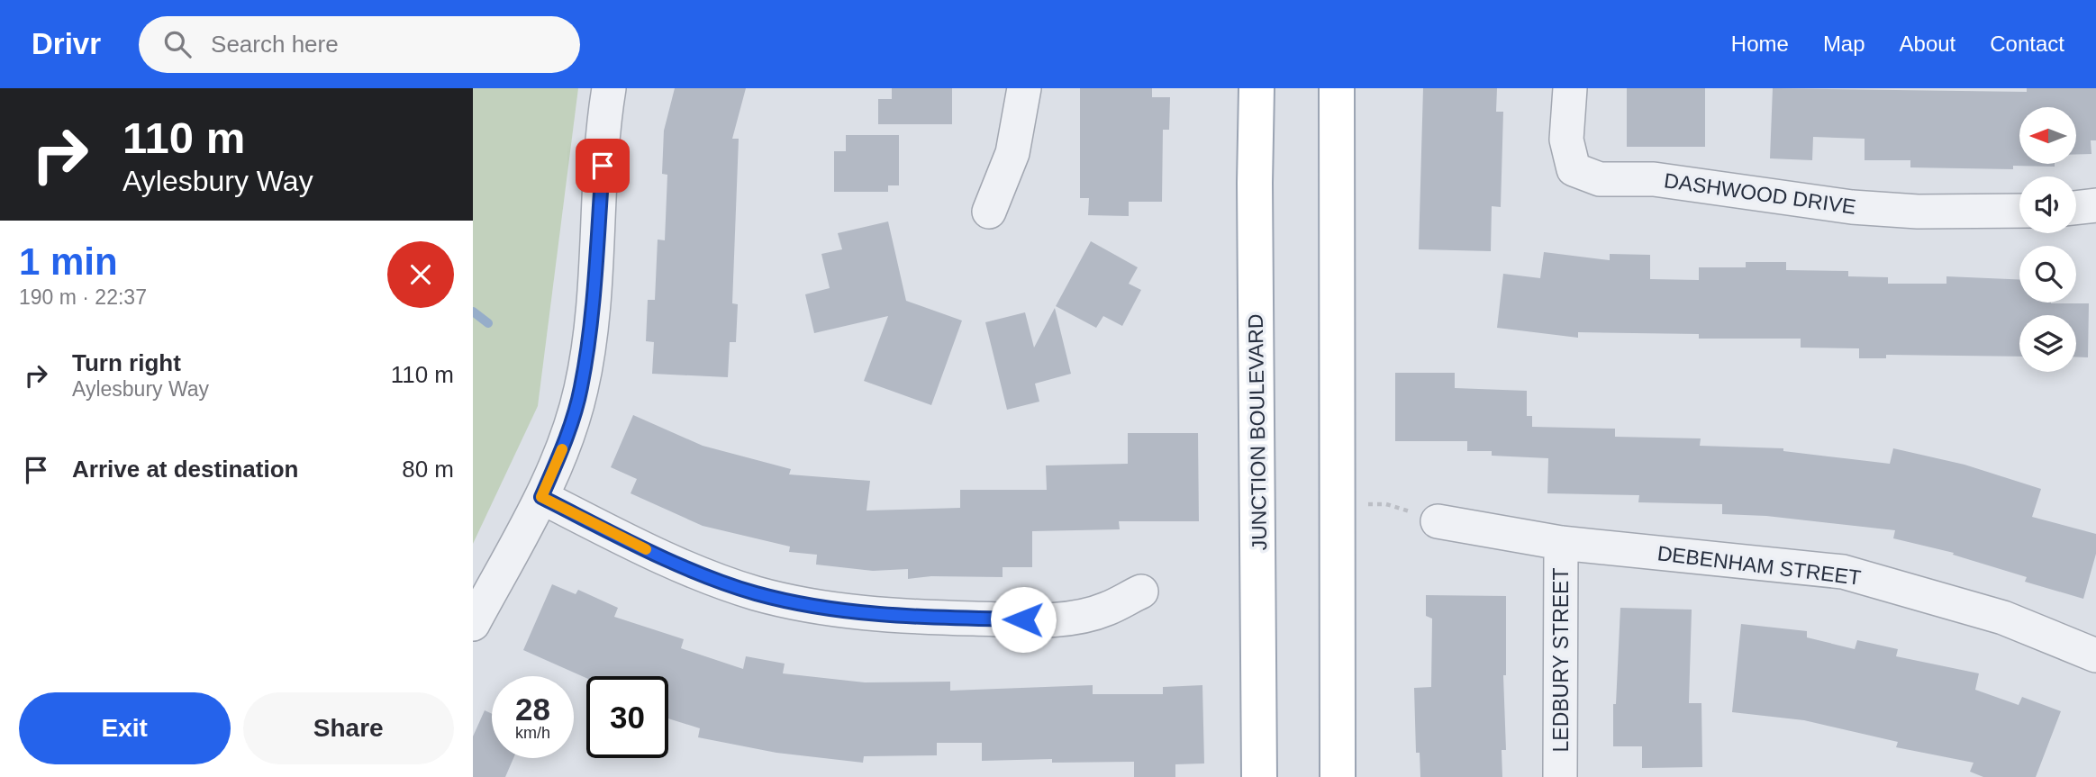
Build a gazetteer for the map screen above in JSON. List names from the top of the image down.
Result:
{
  "streets": {
    "main road": ["JUNCTION BOULEVARD"],
    "street": ["DASHWOOD DRIVE", "DEBENHAM STREET", "LEDBURY STREET"]
  },
  "crossings": [
    ["DEBENHAM STREET", "LEDBURY STREET"]
  ],
  "north": "left",
  "page": {
    "header": "Drivr",
    "search": "Search here",
    "nav": [
      "Home",
      "Map",
      "About",
      "Contact"
    ],
    "turn": ["110 m", "Aylesbury Way"],
    "heading": ["1 min", "190 m · 22:37"],
    "list": [
      {
        "name": "Turn right",
        "note": "Aylesbury Way",
        "value": "110 m"
      },
      {
        "name": "Arrive at destination",
        "value": "80 m"
      }
    ],
    "speed": "28 km/h",
    "limit": "30",
    "buttons": ["Exit", "Share"]
  }
}
